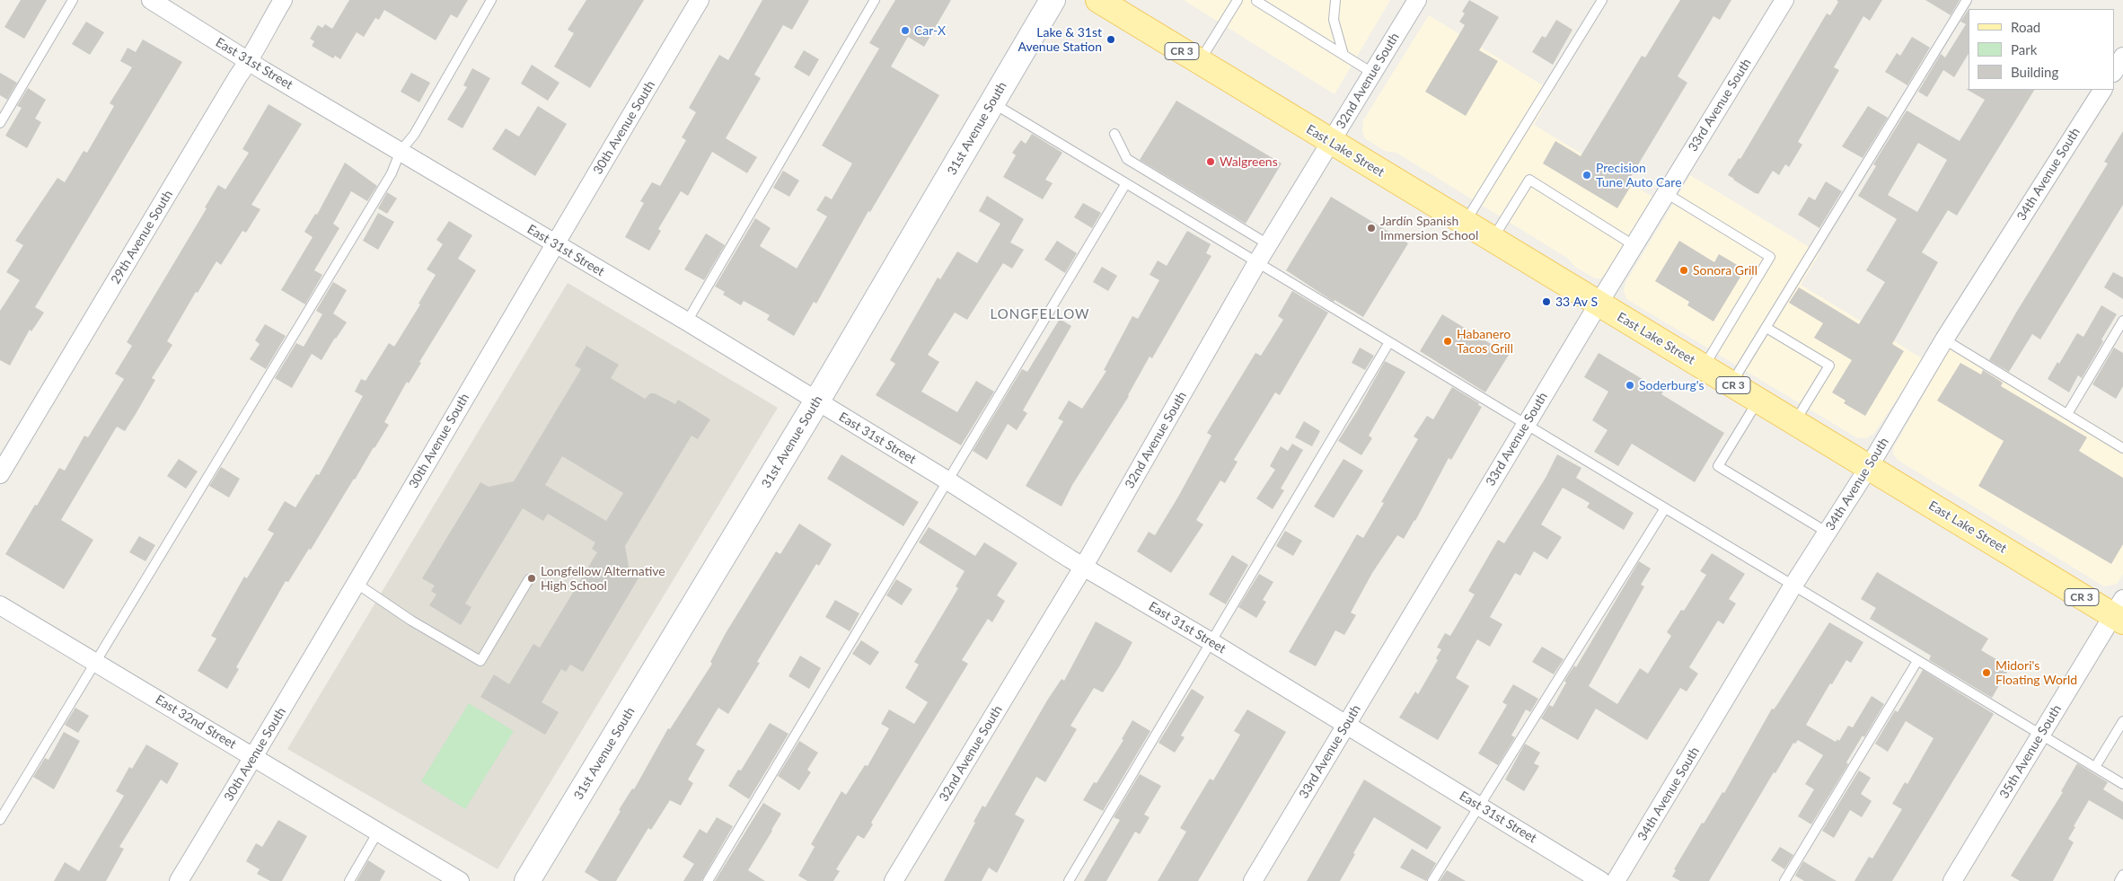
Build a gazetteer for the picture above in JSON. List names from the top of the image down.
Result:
{
  "streets": {
    "main road": ["CR 3", "East Lake Street"],
    "street": [
      "East 31st Street",
      "32nd Avenue South",
      "33rd Avenue South",
      "30th Avenue South",
      "31st Avenue South",
      "34th Avenue South",
      "29th Avenue South",
      "East 32nd Street",
      "35th Avenue South"
    ]
  },
  "crossings": [
    ["East 31st Street", "32nd Avenue South"],
    ["East 31st Street", "33rd Avenue South"],
    ["East 31st Street", "30th Avenue South"],
    ["East 31st Street", "31st Avenue South"],
    ["East 31st Street", "29th Avenue South"],
    ["32nd Avenue South", "East Lake Street"],
    ["33rd Avenue South", "East Lake Street"],
    ["30th Avenue South", "East 32nd Street"],
    ["East Lake Street", "34th Avenue South"],
    ["East Lake Street", "35th Avenue South"]
  ],
  "districts": ["LONGFELLOW"],
  "places": [
    "Car-X",
    "Lake & 31st Avenue Station",
    "Walgreens",
    "Precision Tune Auto Care",
    "Jardín Spanish Immersion School",
    "Sonora Grill",
    "33 Av S",
    "Habanero Tacos Grill",
    "Soderburg's",
    "Longfellow Alternative High School",
    "Midori's Floating World"
  ],
  "legend": ["Road", "Park", "Building"]
}
